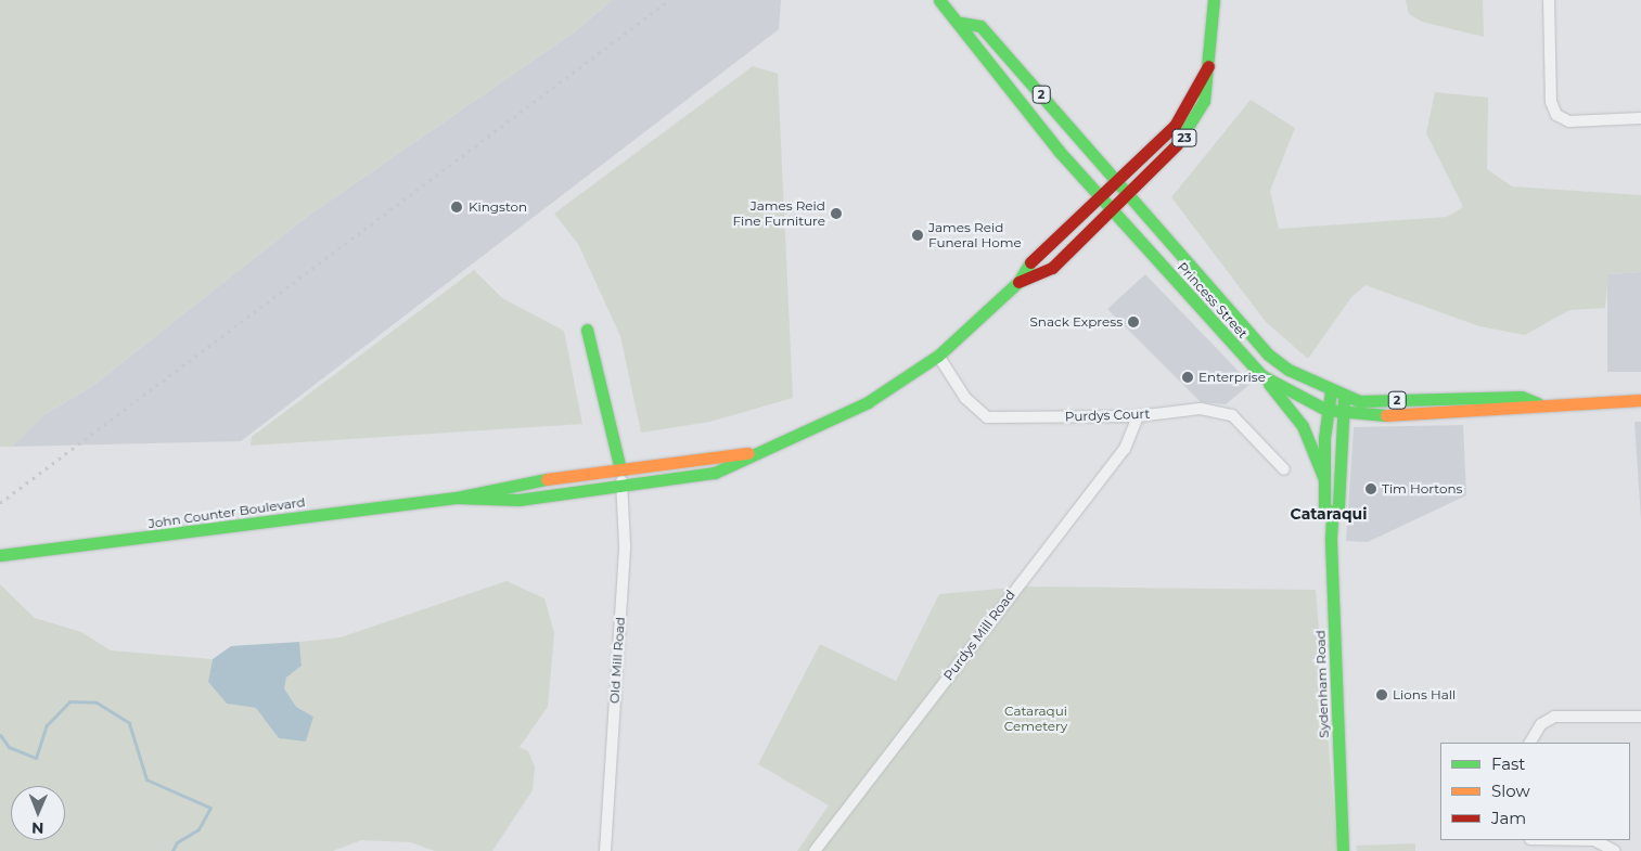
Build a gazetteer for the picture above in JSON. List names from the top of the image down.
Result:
{
  "streets": {
    "main road": [
      "2",
      "23",
      "Princess Street",
      "John Counter Boulevard",
      "Sydenham Road"
    ],
    "street": ["Purdys Court", "Purdys Mill Road", "Old Mill Road"]
  },
  "crossings": [
    ["23", "Princess Street"],
    ["23", "John Counter Boulevard"],
    ["Princess Street", "John Counter Boulevard"],
    ["Princess Street", "Sydenham Road"],
    ["Purdys Court", "John Counter Boulevard"],
    ["Purdys Court", "Purdys Mill Road"],
    ["John Counter Boulevard", "Old Mill Road"]
  ],
  "districts": ["Cataraqui"],
  "parks": ["Cataraqui Cemetery"],
  "places": [
    "Kingston",
    "James Reid Fine Furniture",
    "James Reid Funeral Home",
    "Snack Express",
    "Enterprise",
    "Tim Hortons",
    "Lions Hall"
  ],
  "legend": ["Fast", "Slow", "Jam"],
  "north": "bottom"
}
